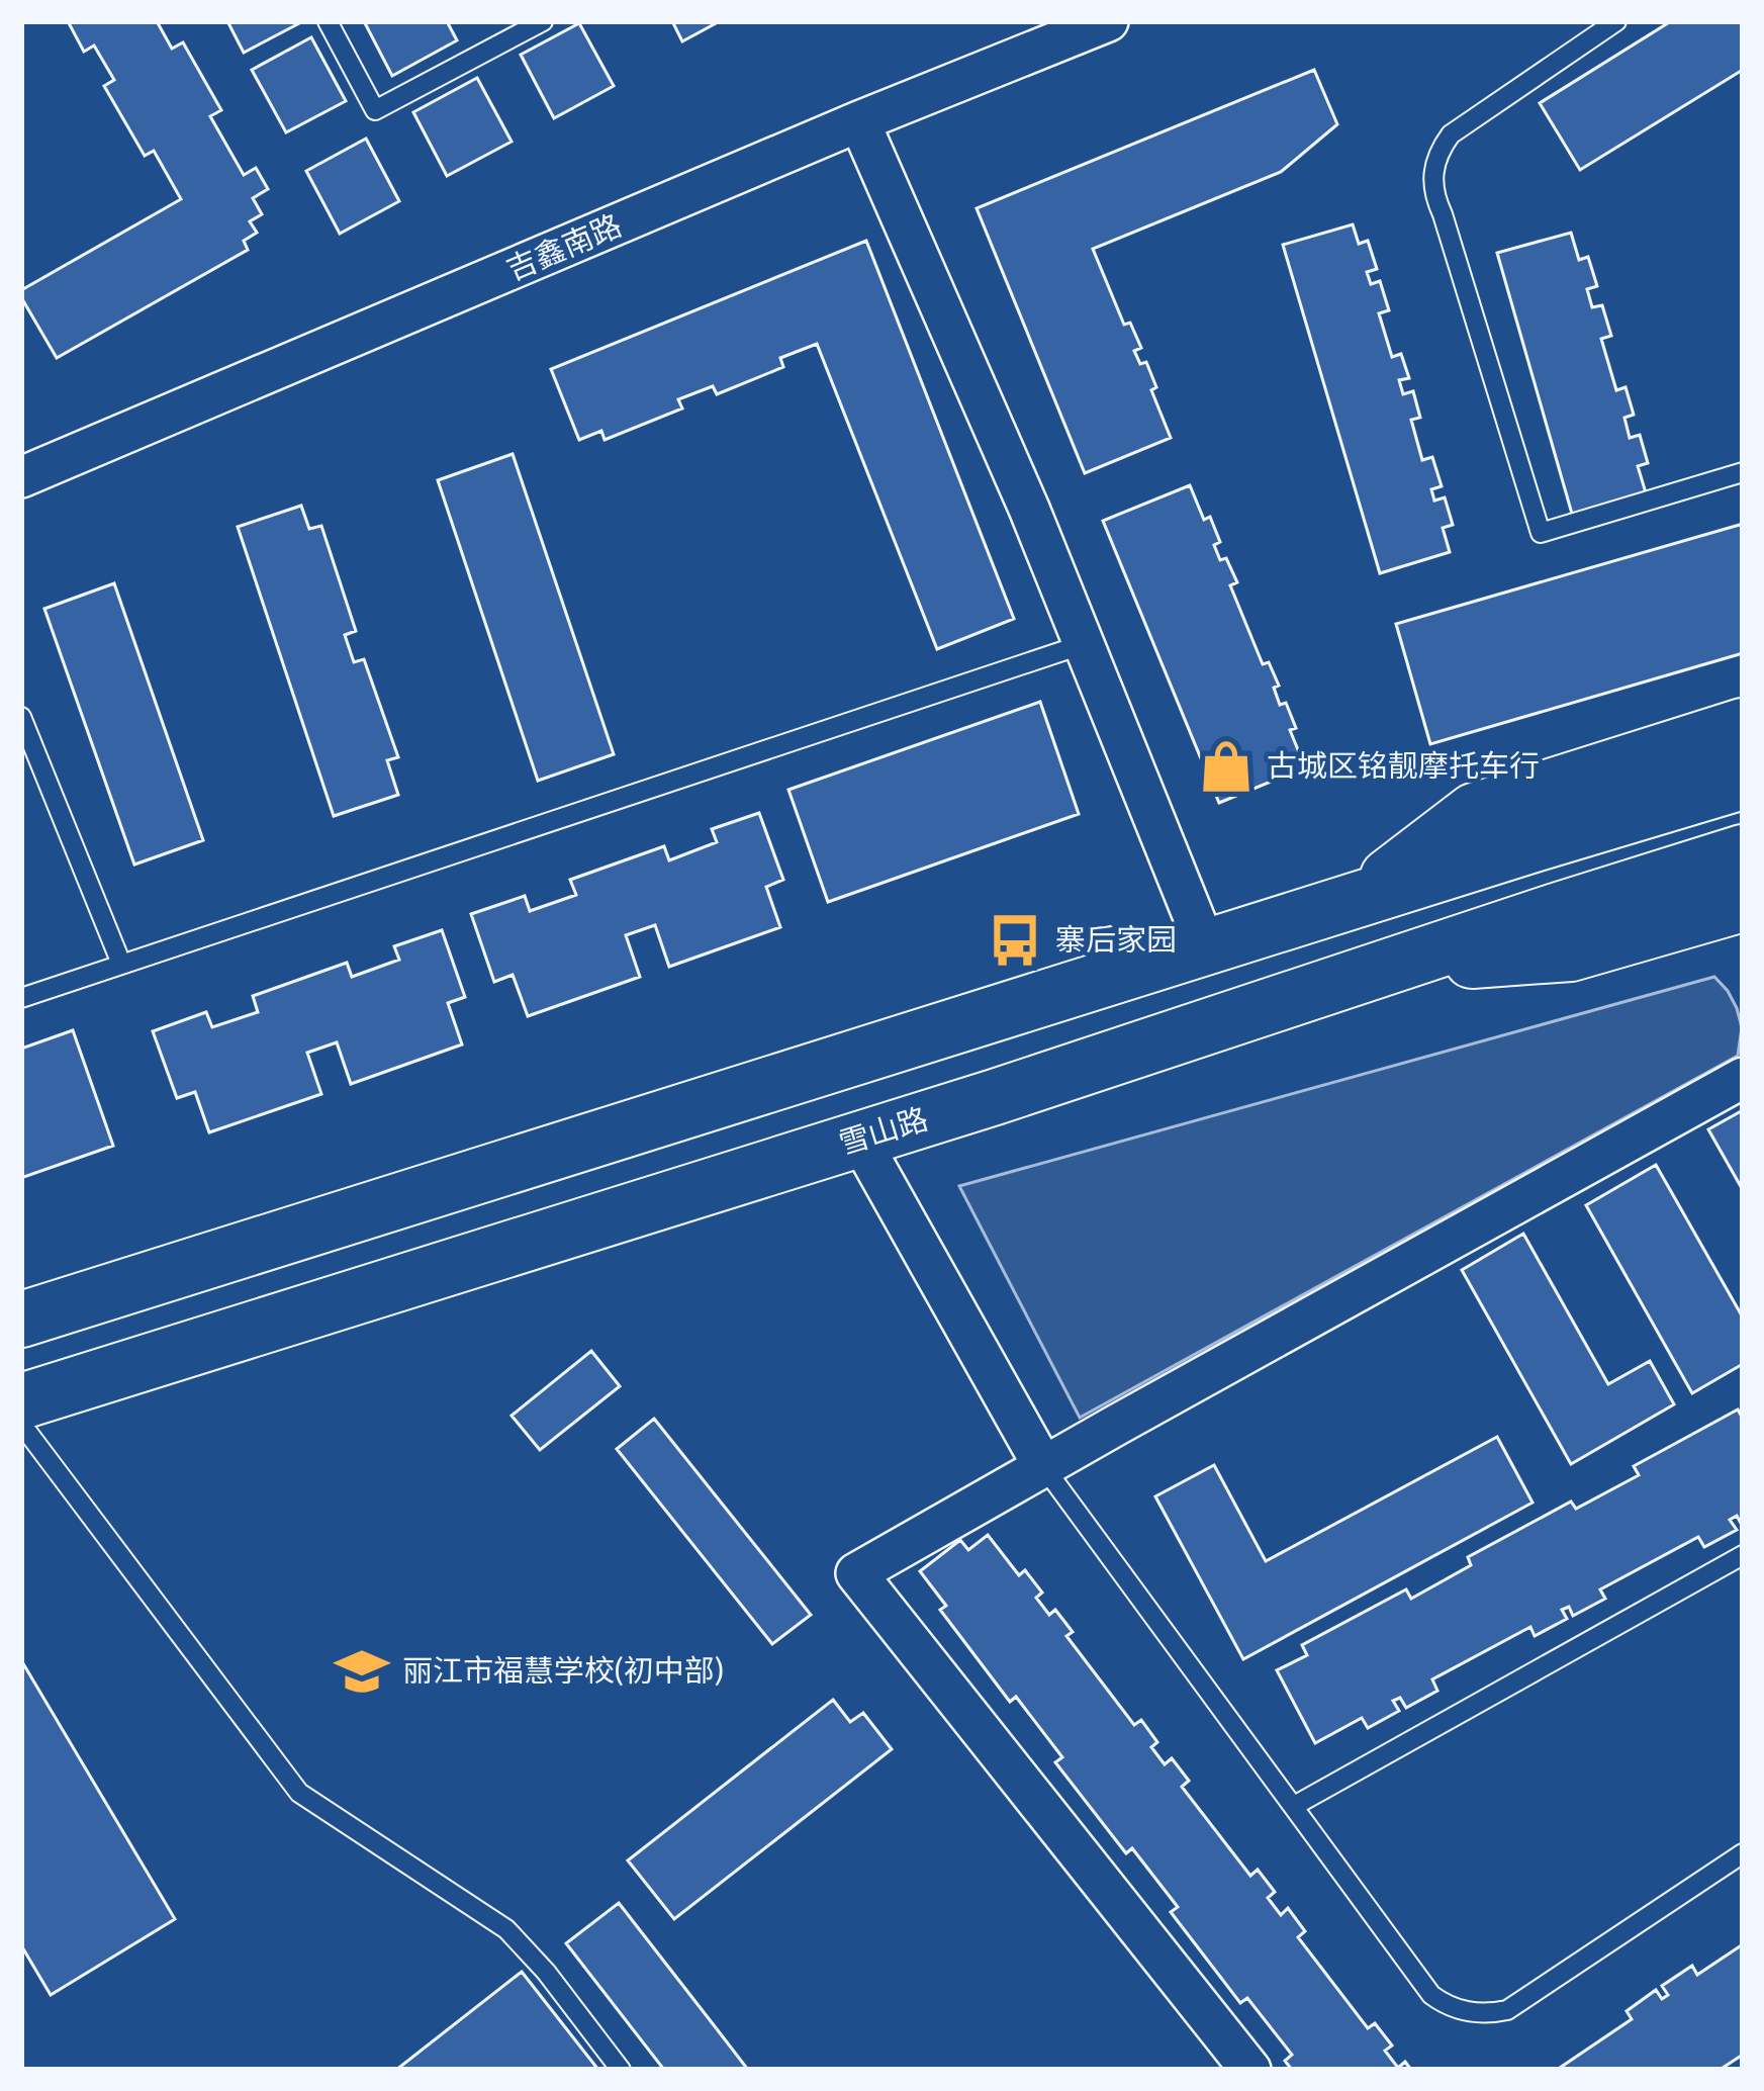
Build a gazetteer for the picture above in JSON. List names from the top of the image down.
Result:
{
  "streets": {
    "main road": ["雪山路"],
    "street": ["吉鑫南路"]
  },
  "places": {
    "shop": ["古城区铭靓摩托车行"],
    "bus stop": ["寨后家园"],
    "school or university": ["丽江市福慧学校(初中部)"]
  }
}
